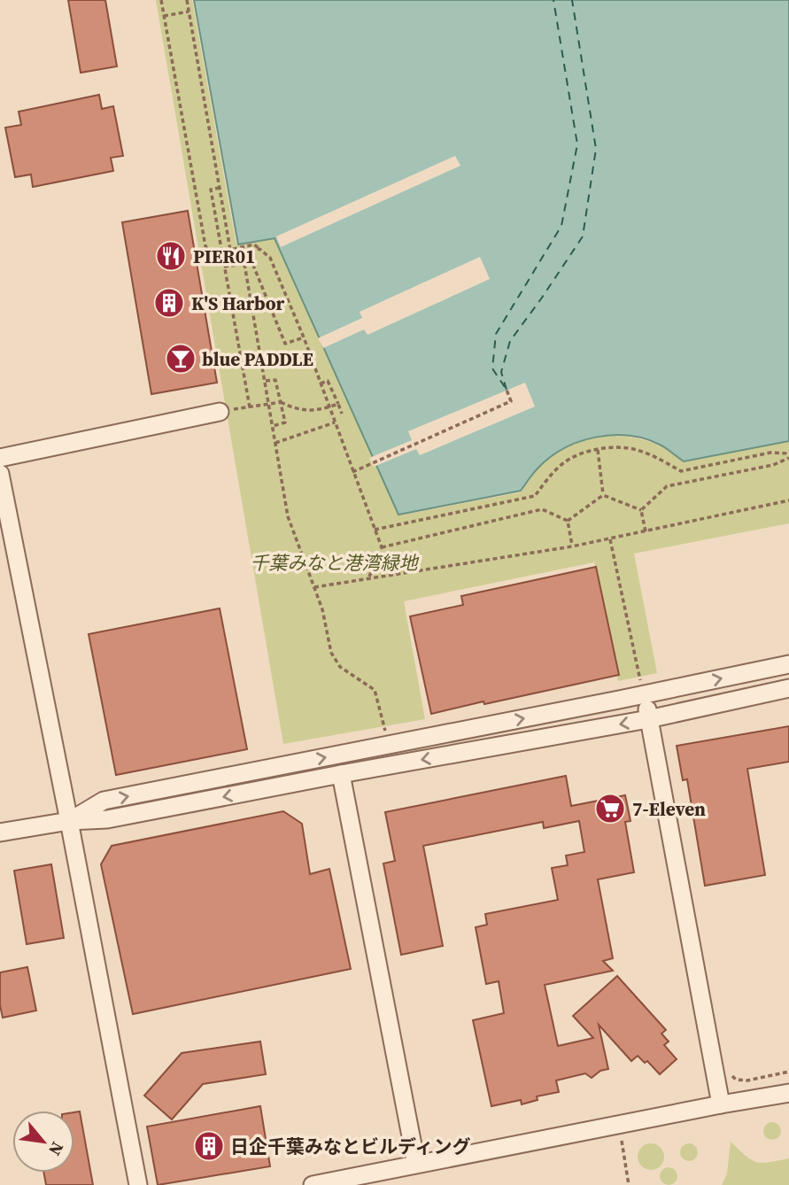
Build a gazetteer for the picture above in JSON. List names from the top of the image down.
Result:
{
  "parks": ["千葉みなと港湾緑地"],
  "places": {
    "restaurant": ["PIER01"],
    "building": ["K'S Harbor", "日企千葉みなとビルディング"],
    "bar": ["blue PADDLE"],
    "supermarket": ["7-Eleven"]
  },
  "north": "bottom right"
}
